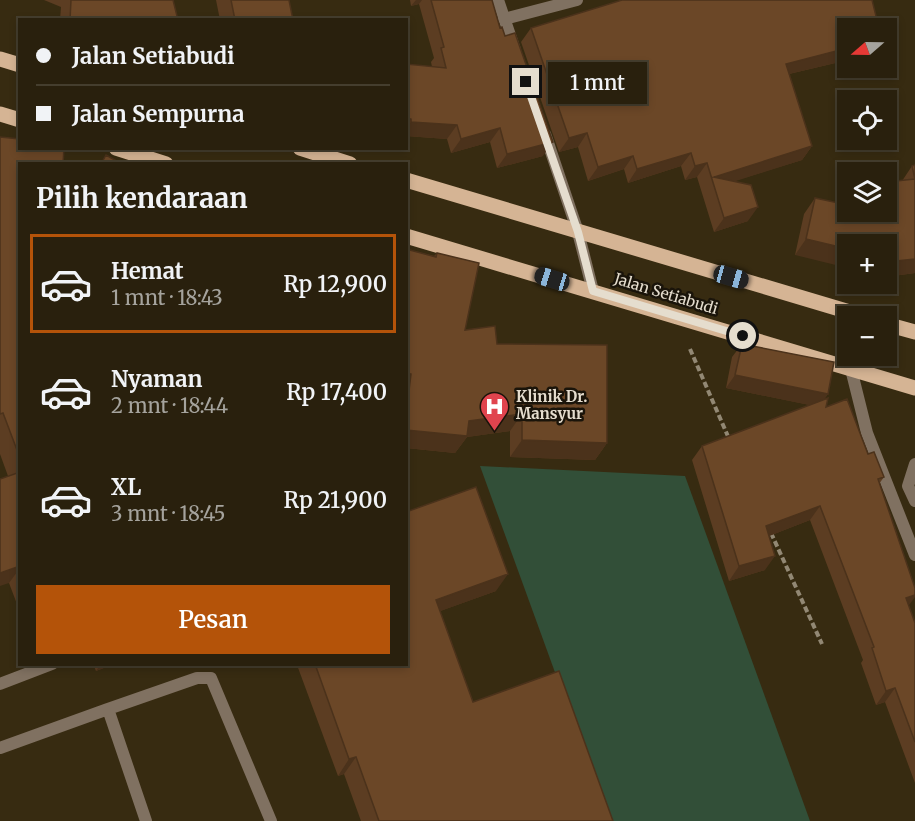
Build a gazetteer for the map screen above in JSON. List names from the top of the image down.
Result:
{
  "streets": {
    "main road": ["Jalan Setiabudi"]
  },
  "places": {
    "hospital": ["Klinik Dr. Mansyur"]
  },
  "north": "left",
  "page": {
    "map_buttons": ["+", "−"],
    "banner": ["Jalan Setiabudi", "Jalan Sempurna"],
    "bubble": "1 mnt",
    "heading": "Pilih kendaraan",
    "list": [
      {
        "name": "Hemat",
        "note": "1 mnt · 18:43",
        "value": "Rp 12,900"
      },
      {
        "name": "Nyaman",
        "note": "2 mnt · 18:44",
        "value": "Rp 17,400"
      },
      {
        "name": "XL",
        "note": "3 mnt · 18:45",
        "value": "Rp 21,900"
      }
    ],
    "buttons": "Pesan"
  }
}
